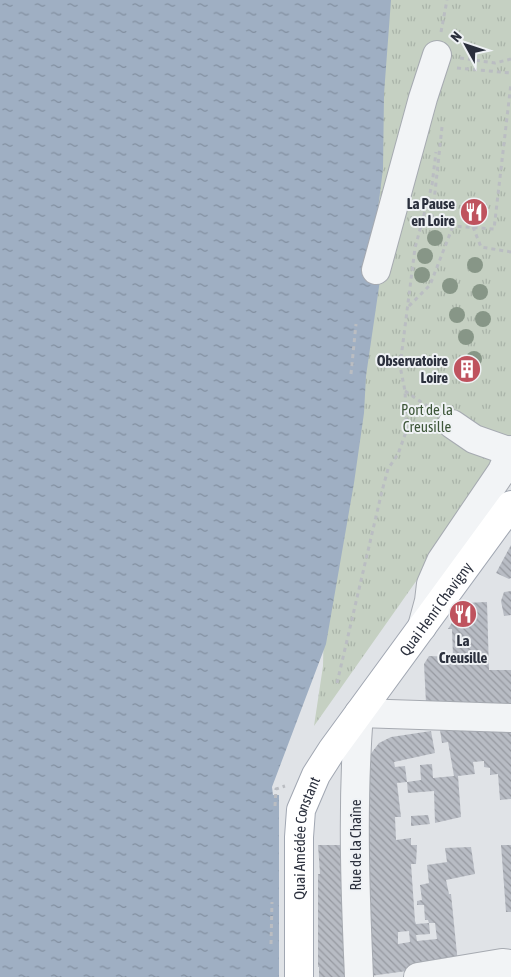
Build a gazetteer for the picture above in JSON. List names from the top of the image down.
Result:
{
  "streets": {
    "main road": ["Quai Henri Chavigny", "Quai Amédée Constant"],
    "street": ["Rue de la Chaîne"]
  },
  "crossings": [
    ["Quai Henri Chavigny", "Quai Amédée Constant"],
    ["Quai Henri Chavigny", "Rue de la Chaîne"],
    ["Quai Amédée Constant", "Rue de la Chaîne"]
  ],
  "parks": ["Port de la Creusille"],
  "places": {
    "restaurant": ["La Pause en Loire", "La Creusille"],
    "building": ["Observatoire Loire"]
  },
  "north": "top left"
}
